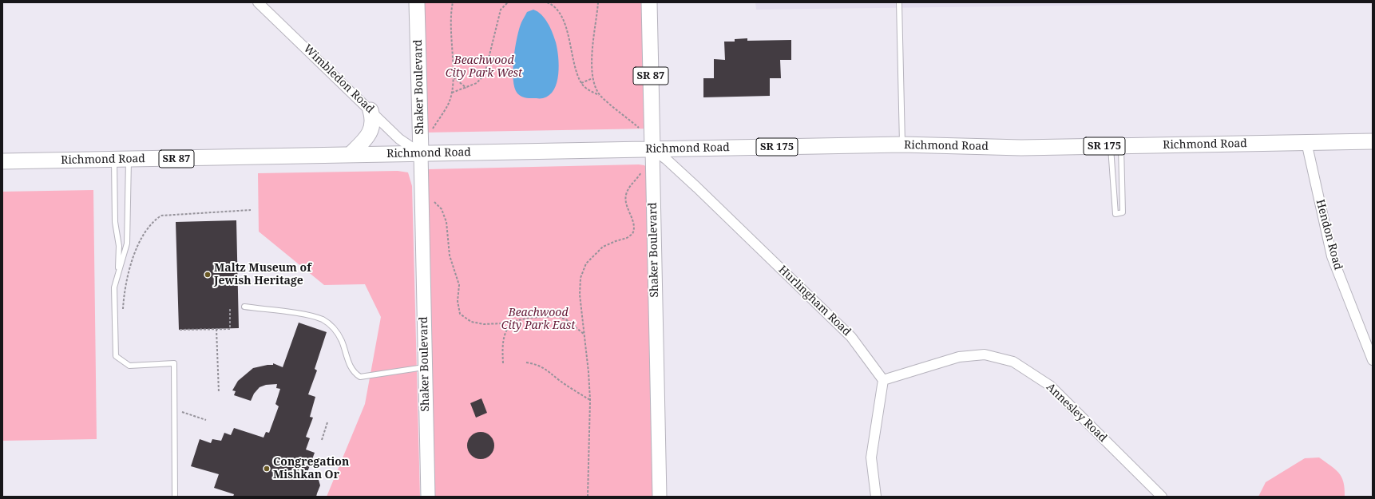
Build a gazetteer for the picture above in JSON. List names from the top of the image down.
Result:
{
  "streets": {
    "main road": [
      "SR 87",
      "Shaker Boulevard",
      "Richmond Road",
      "SR 175"
    ],
    "street": [
      "Wimbledon Road",
      "Hendon Road",
      "Hurlingham Road",
      "Annesley Road"
    ]
  },
  "crossings": [
    ["Wimbledon Road", "Shaker Boulevard"],
    ["Wimbledon Road", "Richmond Road"],
    ["Shaker Boulevard", "Richmond Road"],
    ["Shaker Boulevard", "Hurlingham Road"],
    ["Richmond Road", "Hendon Road"],
    ["Richmond Road", "Hurlingham Road"],
    ["Hurlingham Road", "Annesley Road"]
  ],
  "parks": ["Beachwood City Park West", "Beachwood City Park East"],
  "places": ["Maltz Museum of Jewish Heritage", "Congregation Mishkan Or"]
}
